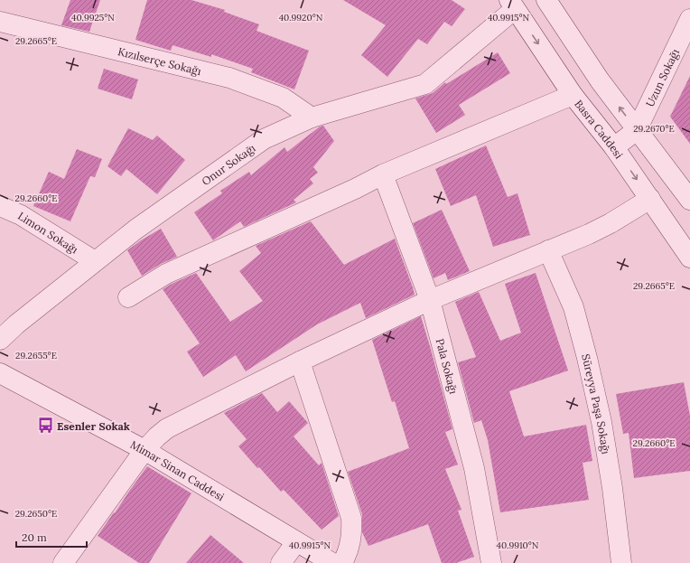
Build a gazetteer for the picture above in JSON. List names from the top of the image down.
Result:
{
  "streets": {
    "street": [
      "Kızılserçe Sokağı",
      "Uzun Sokağı",
      "Basra Caddesi",
      "Onur Sokağı",
      "Limon Sokağı",
      "Pala Sokağı",
      "Süreyya Paşa Sokağı",
      "Mimar Sinan Caddesi"
    ]
  },
  "crossings": [
    ["Kızılserçe Sokağı", "Onur Sokağı"],
    ["Uzun Sokağı", "Basra Caddesi"],
    ["Basra Caddesi", "Onur Sokağı"],
    ["Onur Sokağı", "Limon Sokağı"]
  ],
  "places": {
    "bus stop": ["Esenler Sokak"]
  },
  "scale_bar": "20 m",
  "coordinates": [
    "40.9925°N",
    "40.9920°N",
    "40.9915°N",
    "29.2665°E",
    "29.2670°E",
    "29.2660°E",
    "29.2655°E",
    "29.2650°E",
    "40.9910°N"
  ]
}
